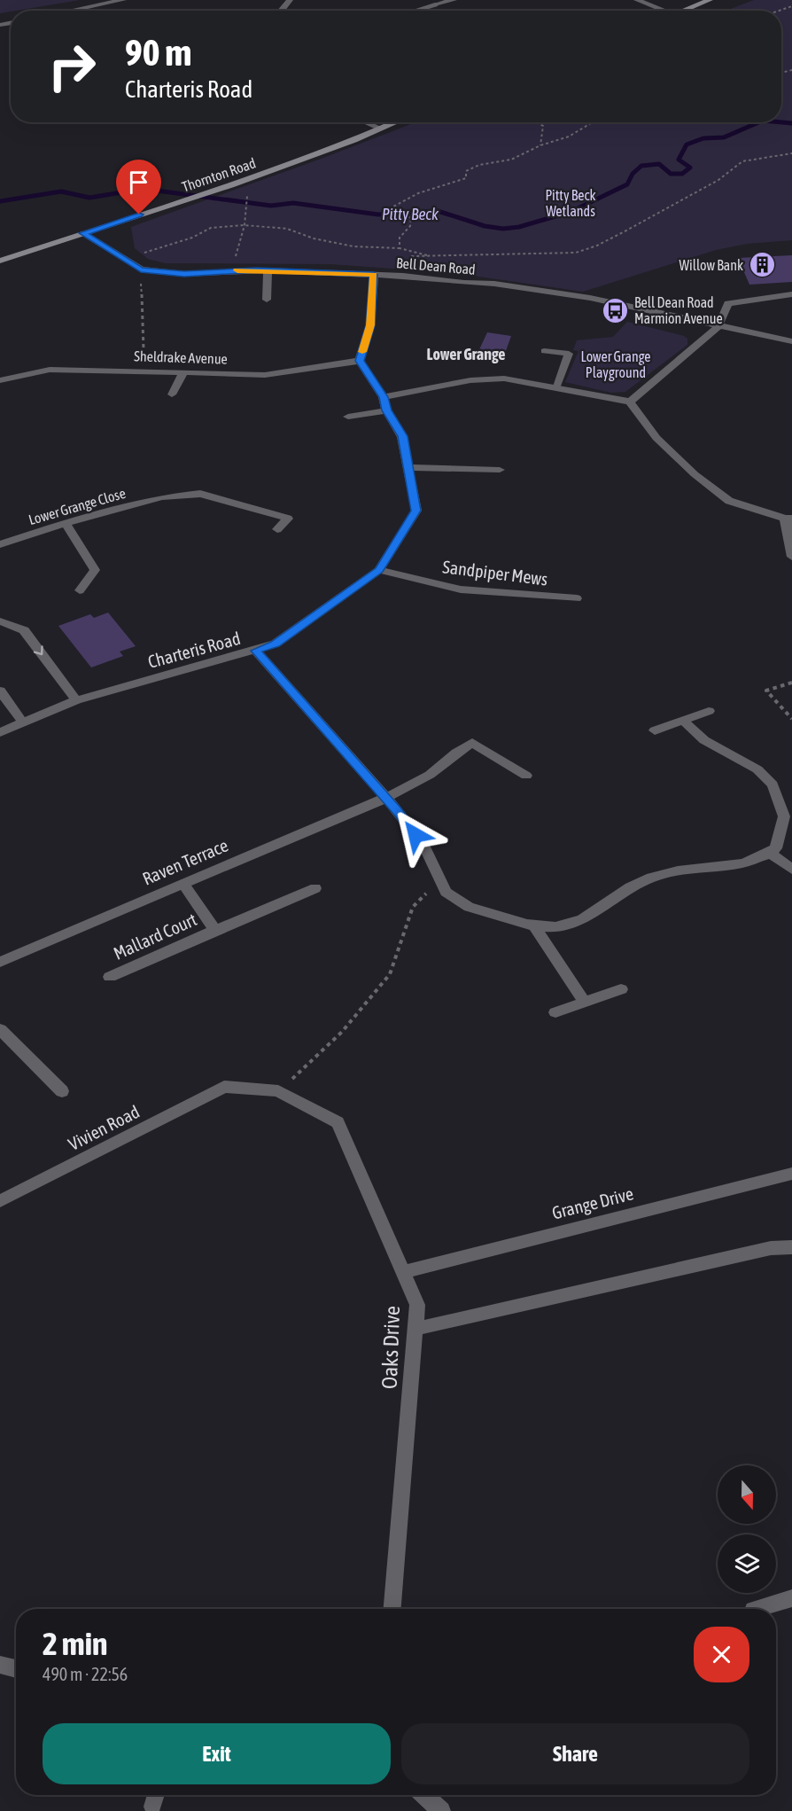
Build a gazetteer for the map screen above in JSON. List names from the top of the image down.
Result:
{
  "streets": {
    "main road": ["Thornton Road"],
    "street": [
      "Bell Dean Road",
      "Sheldrake Avenue",
      "Lower Grange Close",
      "Sandpiper Mews",
      "Charteris Road",
      "Raven Terrace",
      "Mallard Court",
      "Vivien Road",
      "Grange Drive",
      "Oaks Drive"
    ]
  },
  "crossings": [
    ["Thornton Road", "Bell Dean Road"],
    ["Sheldrake Avenue", "Charteris Road"],
    ["Sandpiper Mews", "Charteris Road"],
    ["Raven Terrace", "Mallard Court"],
    ["Vivien Road", "Oaks Drive"],
    ["Grange Drive", "Oaks Drive"]
  ],
  "districts": ["Lower Grange"],
  "water": ["Pitty Beck"],
  "parks": ["Pitty Beck Wetlands", "Lower Grange Playground"],
  "places": {
    "building": ["Willow Bank"],
    "bus stop": ["Bell Dean Road Marmion Avenue"]
  },
  "north": "bottom",
  "page": {
    "turn": ["90 m", "Charteris Road"],
    "heading": ["2 min", "490 m · 22:56"],
    "buttons": ["Exit", "Share"]
  }
}
